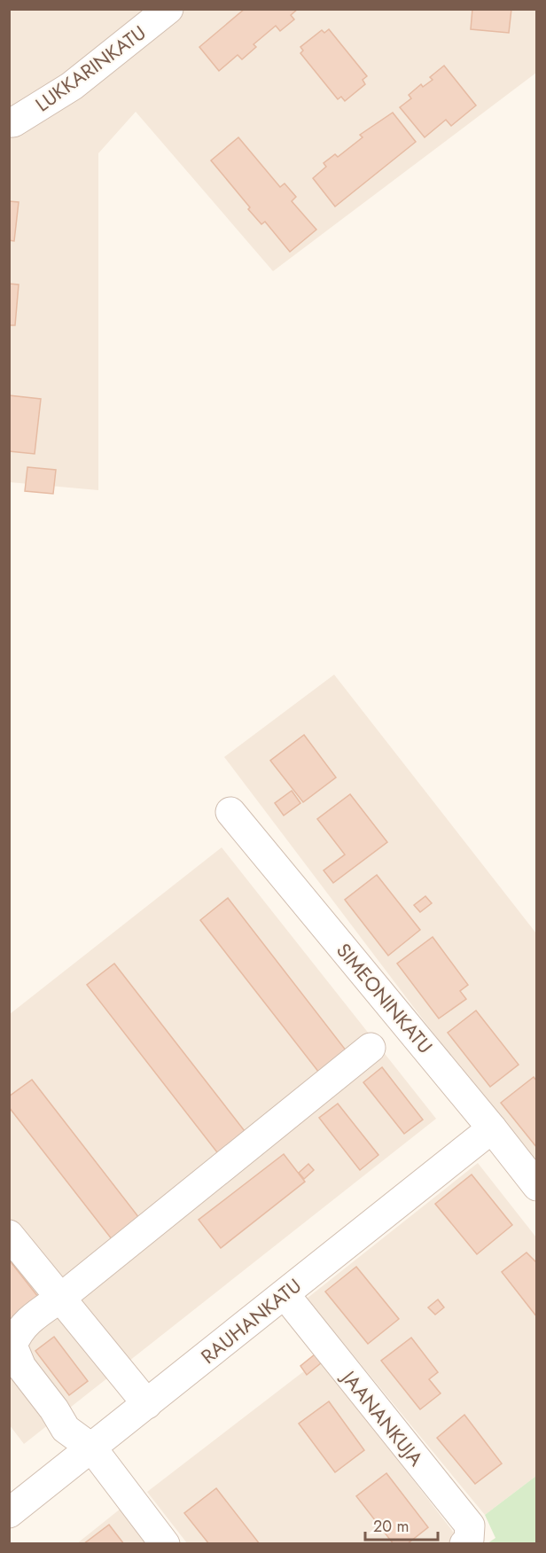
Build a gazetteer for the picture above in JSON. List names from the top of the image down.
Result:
{
  "streets": {
    "street": [
      "LUKKARINKATU",
      "SIMEONINKATU",
      "RAUHANKATU",
      "JAANANKUJA"
    ]
  },
  "crossings": [
    ["SIMEONINKATU", "RAUHANKATU"],
    ["RAUHANKATU", "JAANANKUJA"]
  ],
  "scale_bar": "20 m"
}
